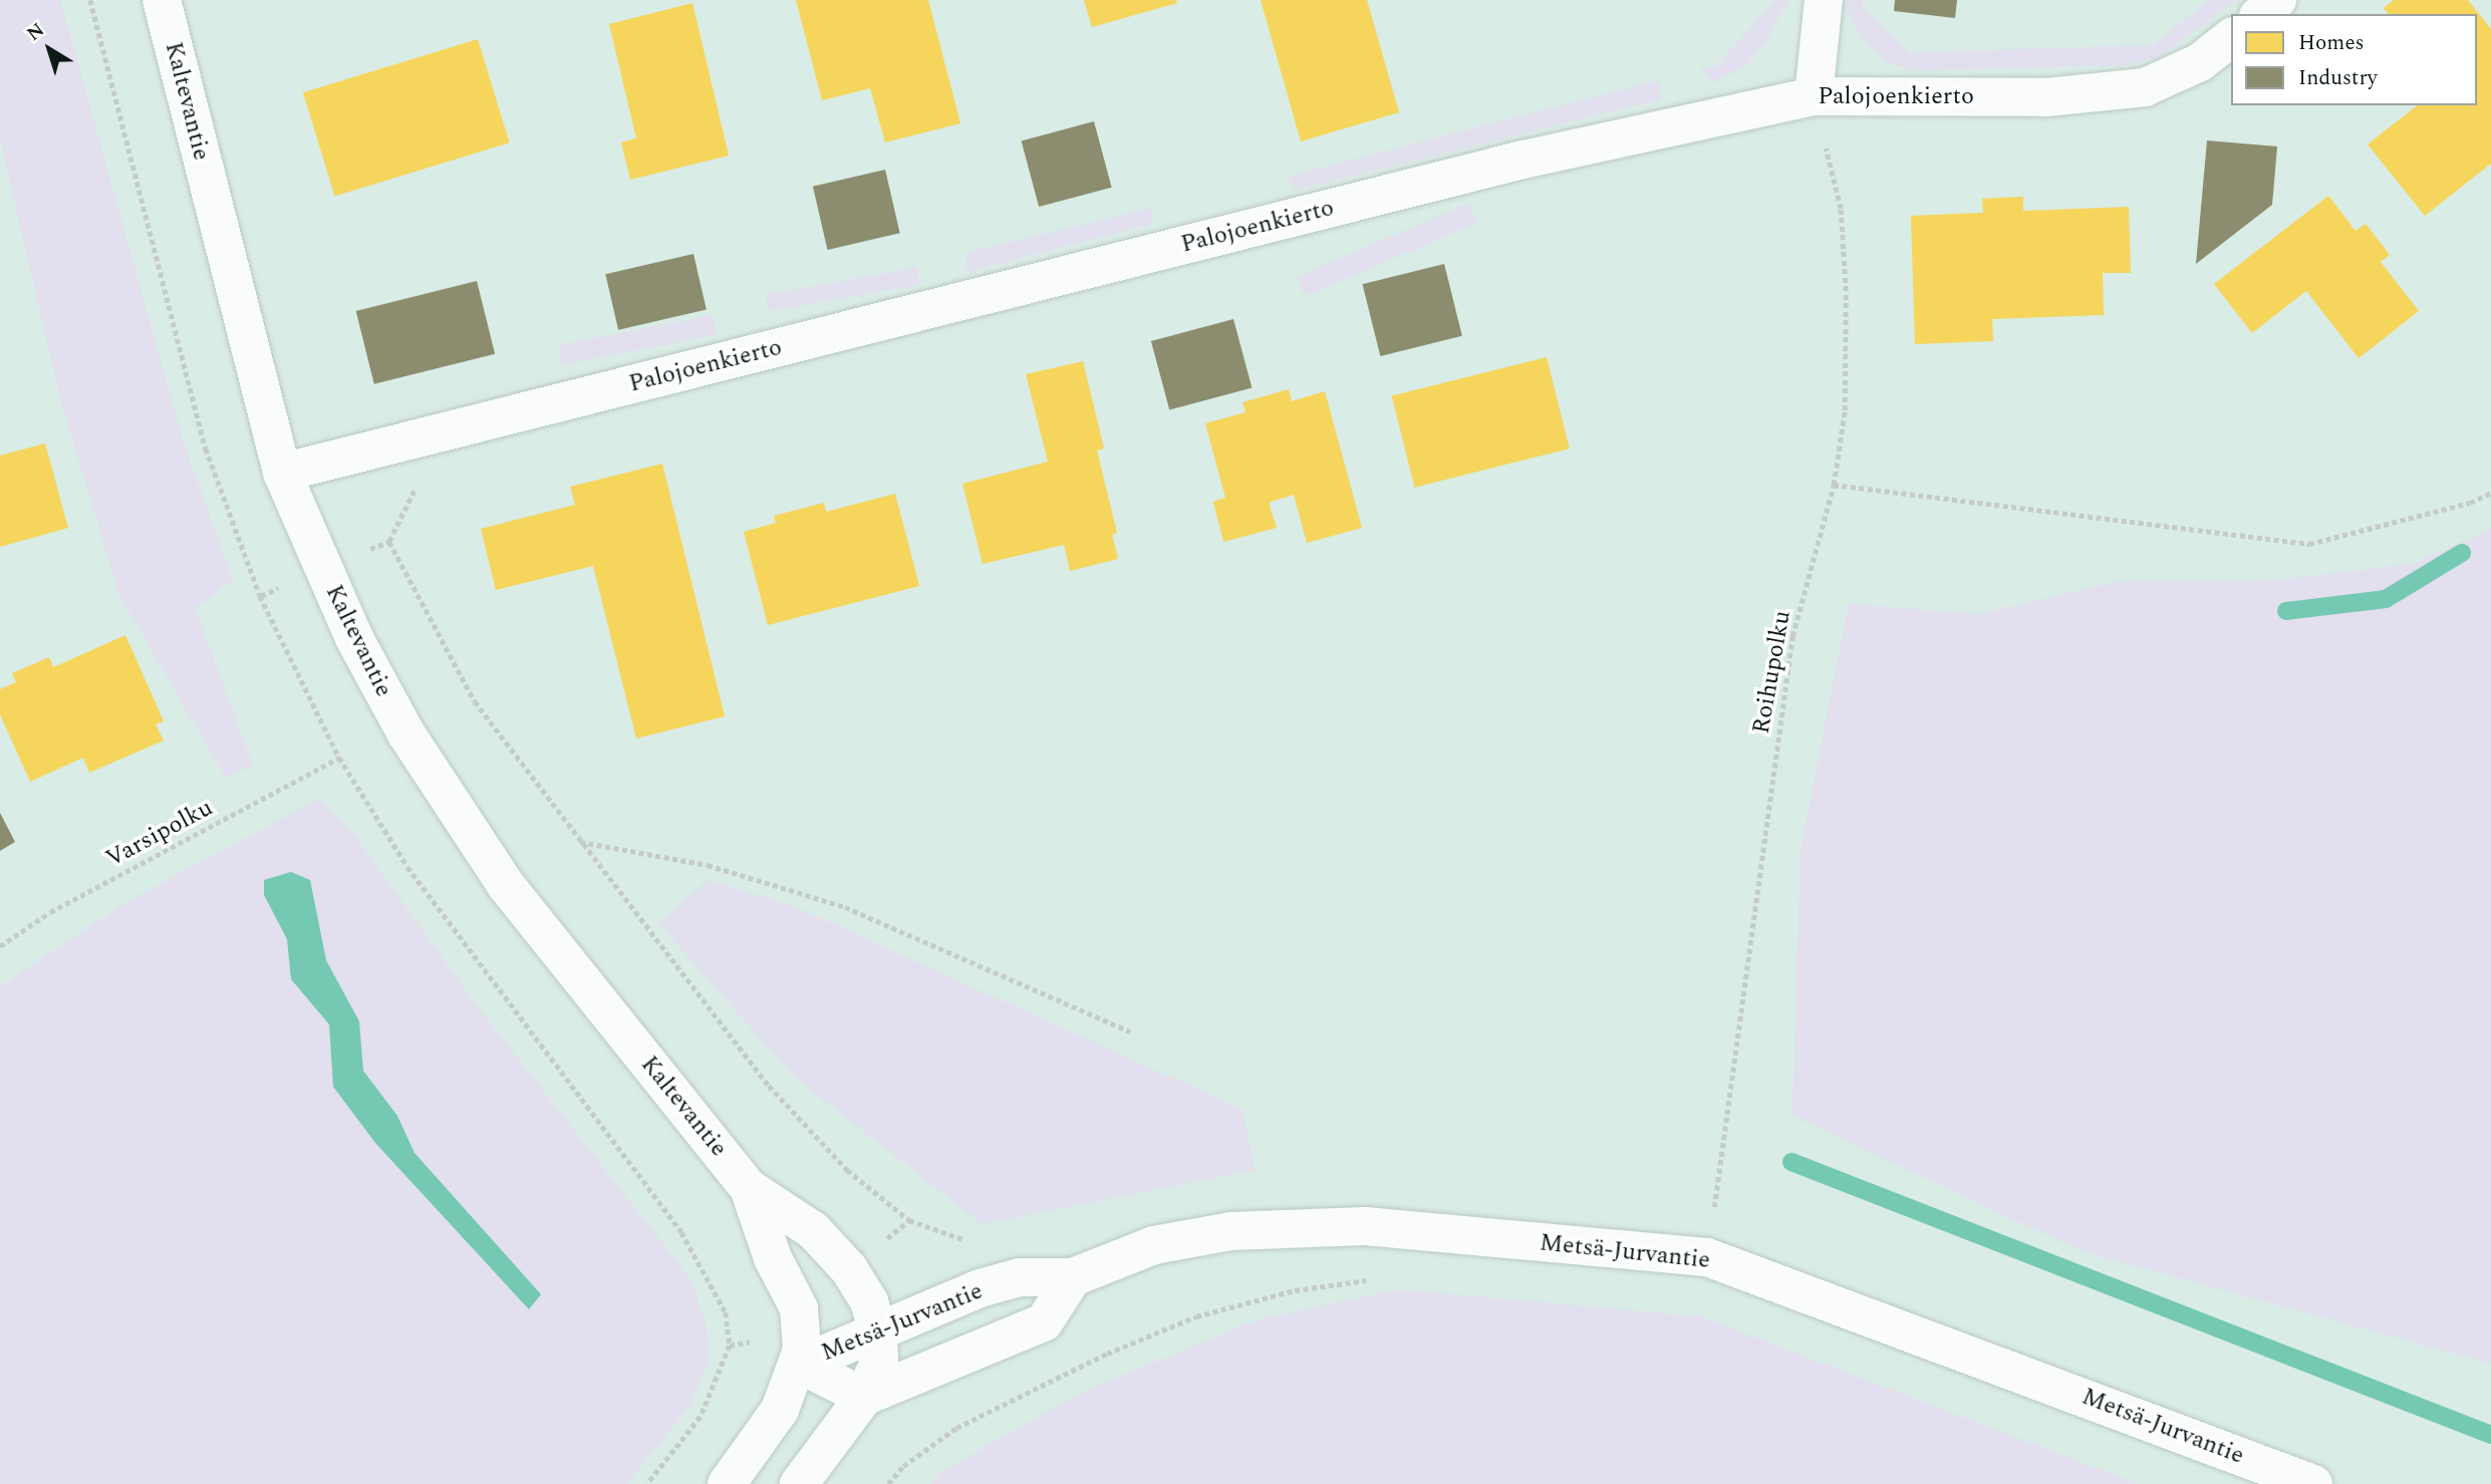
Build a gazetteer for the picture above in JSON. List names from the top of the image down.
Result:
{
  "streets": {
    "street": ["Palojoenkierto", "Kaltevantie", "Metsä-Jurvantie"],
    "path": ["Roihupolku", "Varsipolku"]
  },
  "crossings": [
    ["Palojoenkierto", "Kaltevantie"],
    ["Palojoenkierto", "Roihupolku"],
    ["Kaltevantie", "Metsä-Jurvantie"],
    ["Roihupolku", "Metsä-Jurvantie"]
  ],
  "legend": ["Homes", "Industry"],
  "north": "top left"
}
